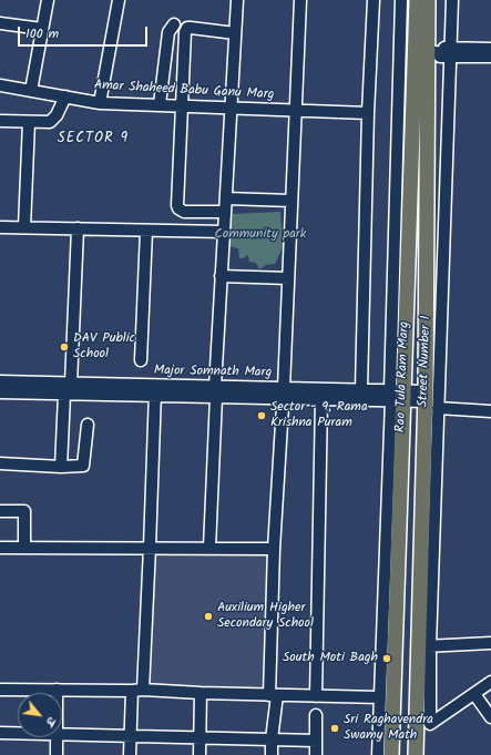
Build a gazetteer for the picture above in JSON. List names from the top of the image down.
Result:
{
  "streets": {
    "main road": ["Rao Tula Ram Marg"],
    "street": ["Amar Shaheed Babu Ganu Marg", "Street Number 1", "Major Somnath Marg"]
  },
  "crossings": [
    ["Street Number 1", "Major Somnath Marg"],
    ["Street Number 1", "Rao Tula Ram Marg"],
    ["Major Somnath Marg", "Rao Tula Ram Marg"]
  ],
  "districts": ["SECTOR 9"],
  "parks": ["Community park"],
  "places": [
    "DAV Public School",
    "Sector - 9, Rama Krishna Puram",
    "Auxilium Higher Secondary School",
    "South Moti Bagh",
    "Sri Raghavendra Swamy Math"
  ],
  "scale_bar": "100 m",
  "north": "bottom right"
}
